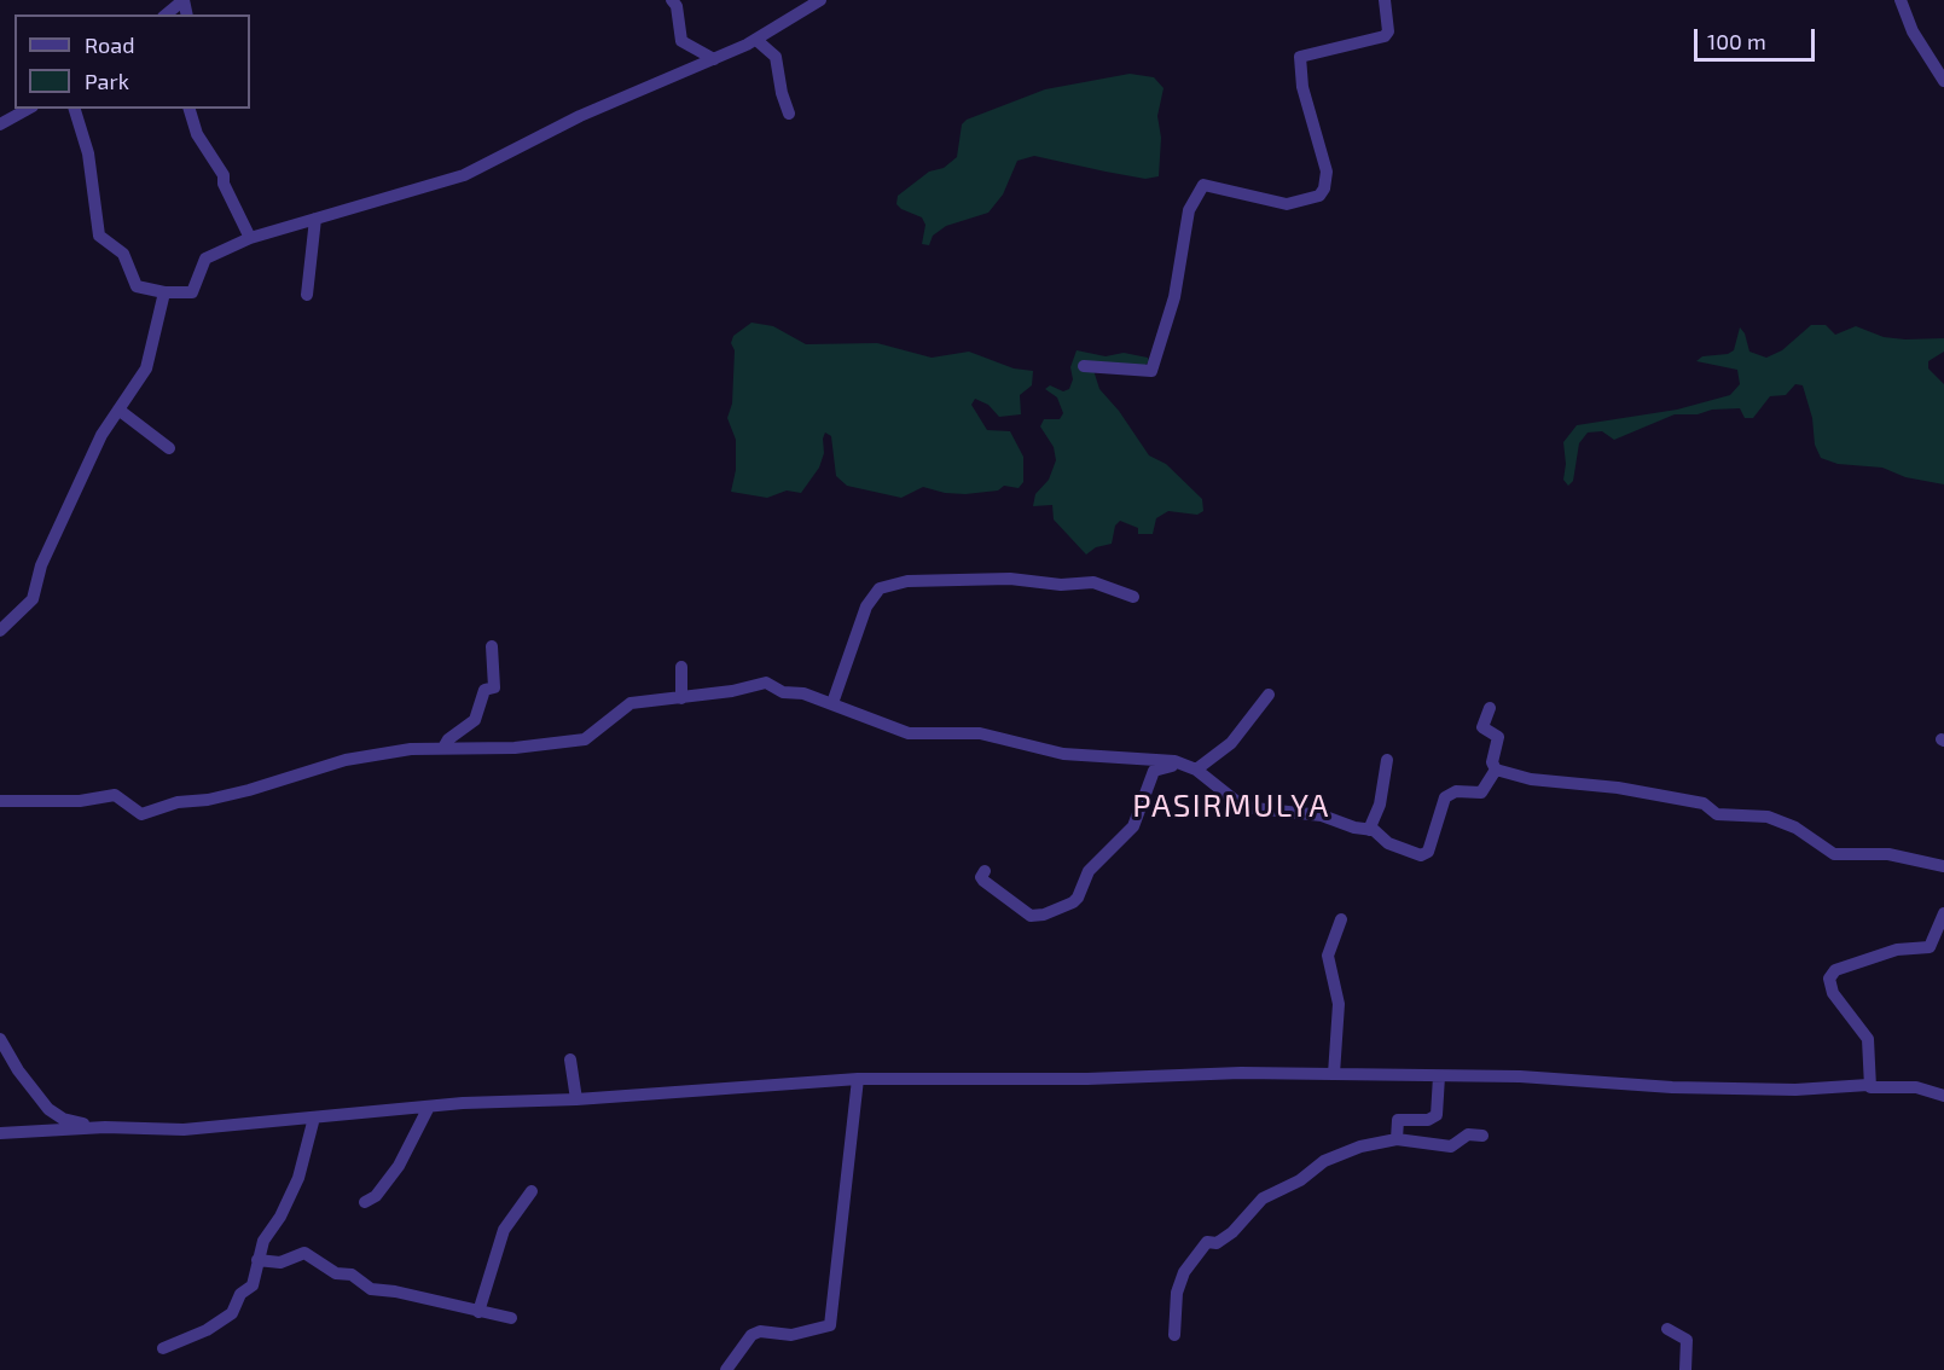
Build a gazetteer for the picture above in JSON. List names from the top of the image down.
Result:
{
  "districts": ["PASIRMULYA"],
  "legend": ["Road", "Park"],
  "scale_bar": "100 m"
}
